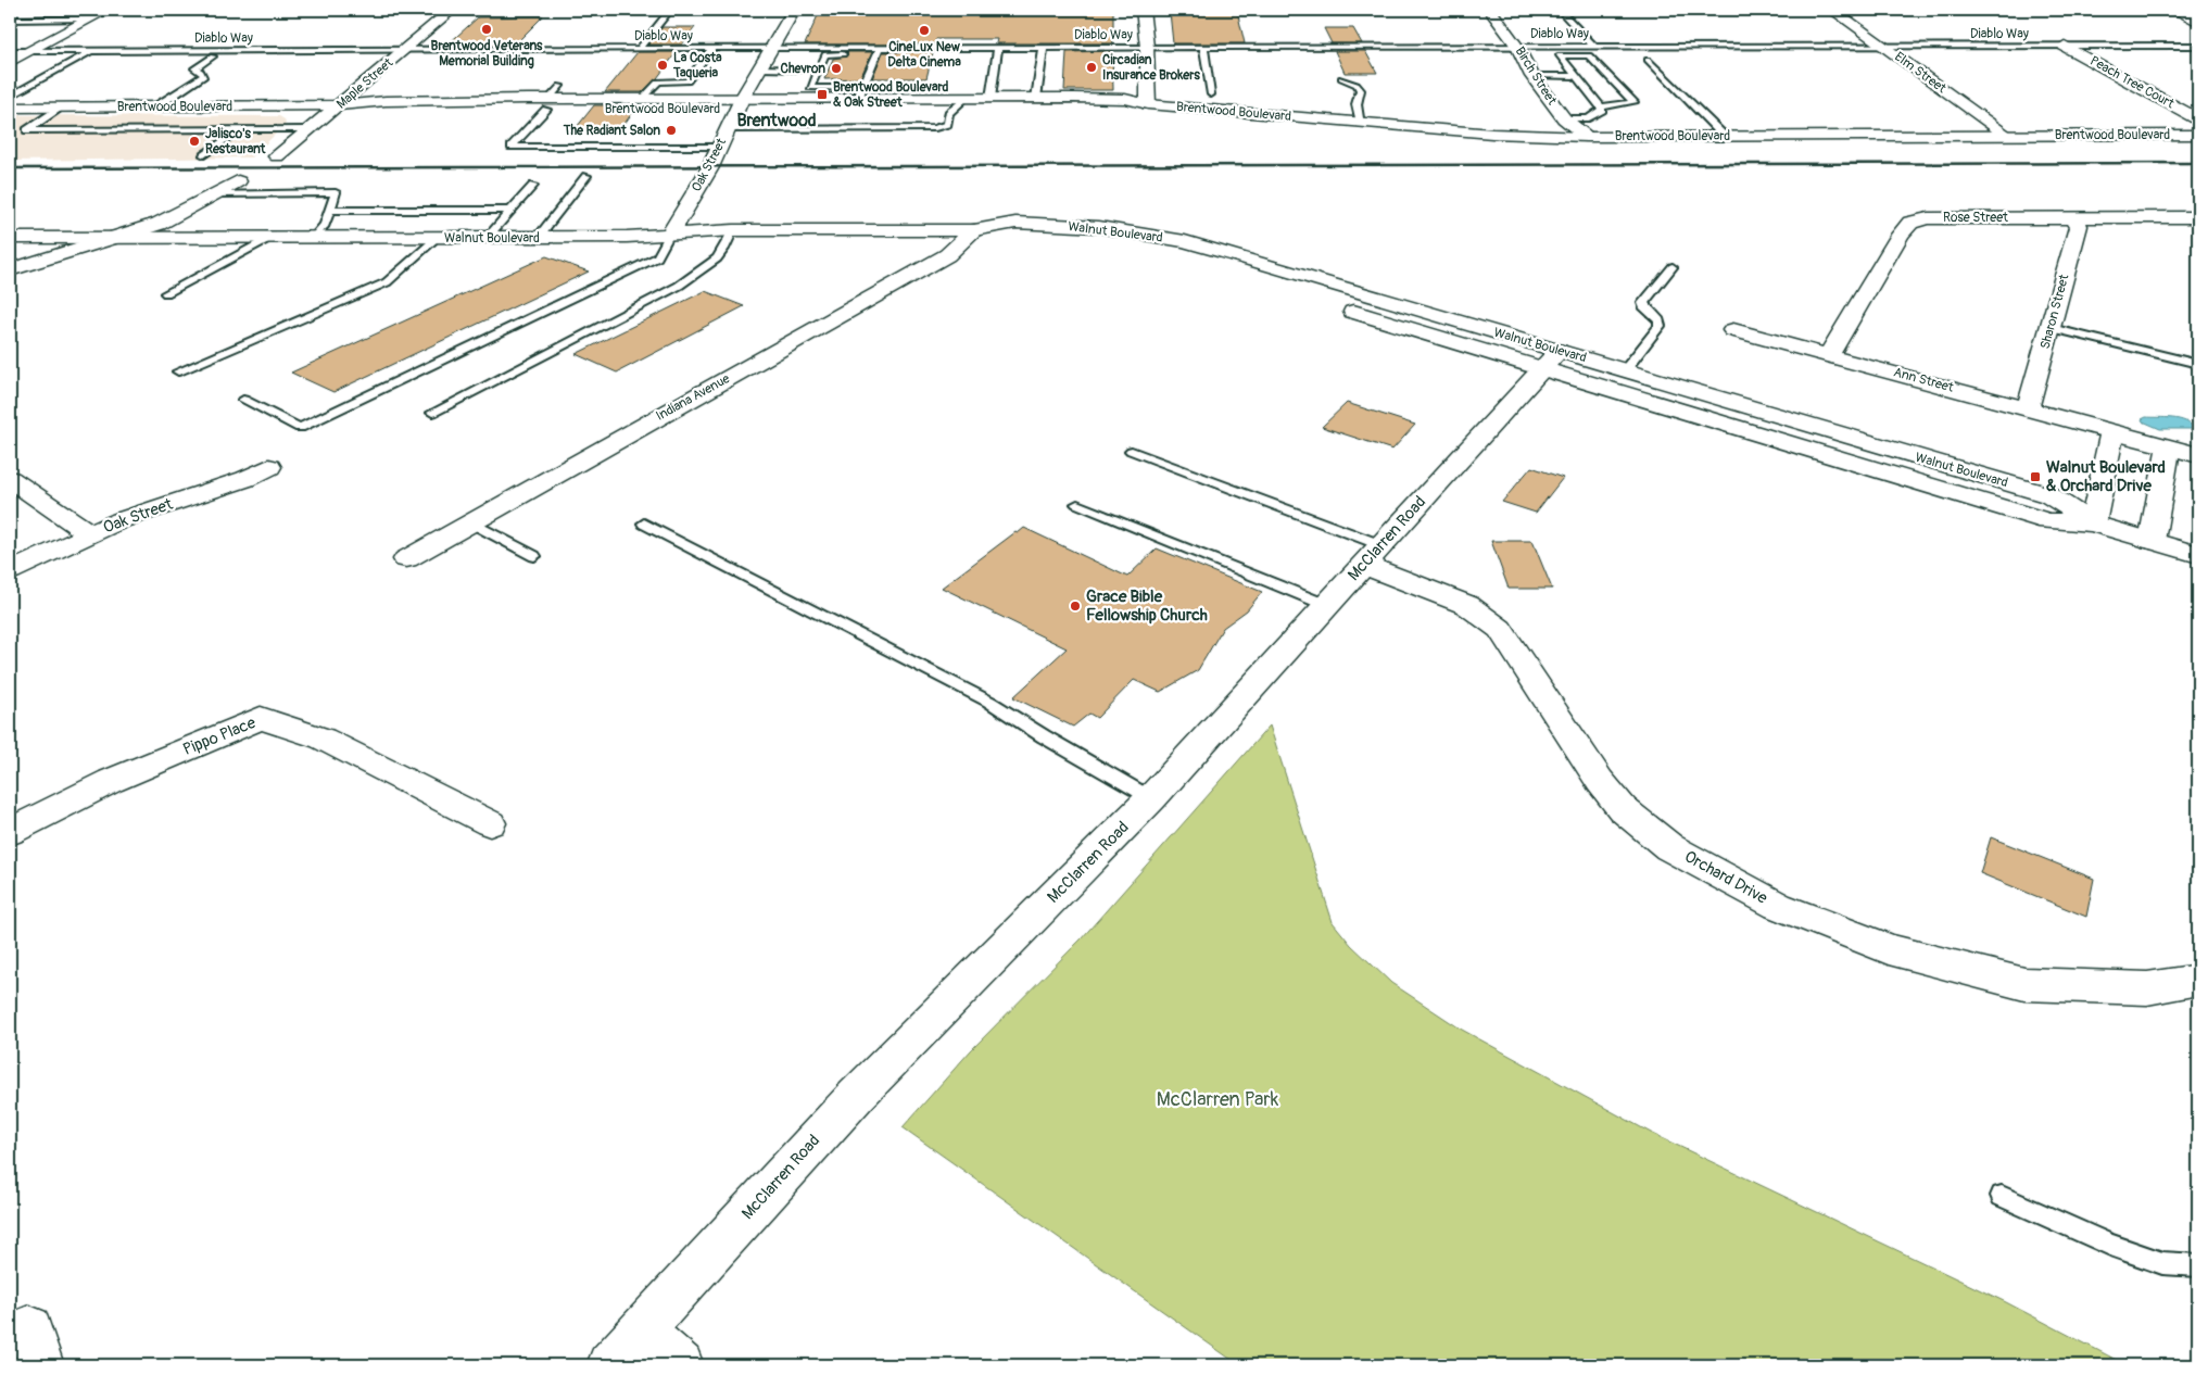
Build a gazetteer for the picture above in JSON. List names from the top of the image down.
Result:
{
  "streets": {
    "street": [
      "Elm Street",
      "Birch Street",
      "Peach Tree Court",
      "Maple Street",
      "Brentwood Boulevard",
      "Oak Street",
      "Rose Street",
      "Walnut Boulevard",
      "Sharon Street",
      "Ann Street",
      "Indiana Avenue",
      "McClarren Road",
      "Pippo Place",
      "Orchard Drive"
    ],
    "lane": ["Diablo Way"]
  },
  "crossings": [
    ["Diablo Way", "Elm Street"],
    ["Diablo Way", "Birch Street"],
    ["Diablo Way", "Peach Tree Court"],
    ["Diablo Way", "Maple Street"],
    ["Diablo Way", "Oak Street"],
    ["Elm Street", "Brentwood Boulevard"],
    ["Birch Street", "Brentwood Boulevard"],
    ["Maple Street", "Brentwood Boulevard"],
    ["Brentwood Boulevard", "Oak Street"],
    ["Oak Street", "Walnut Boulevard"],
    ["Rose Street", "Sharon Street"],
    ["Rose Street", "Ann Street"],
    ["Walnut Boulevard", "Indiana Avenue"],
    ["Walnut Boulevard", "McClarren Road"],
    ["Sharon Street", "Ann Street"],
    ["McClarren Road", "Orchard Drive"]
  ],
  "districts": ["Brentwood"],
  "parks": ["McClarren Park"],
  "places": {
    "other": [
      "Brentwood Veterans Memorial Building",
      "CineLux New Delta Cinema",
      "La Costa Taqueria",
      "Circadian Insurance Brokers",
      "Chevron",
      "The Radiant Salon",
      "Jalisco's Restaurant",
      "Grace Bible Fellowship Church"
    ],
    "transit": ["Brentwood Boulevard & Oak Street", "Walnut Boulevard & Orchard Drive"]
  }
}
